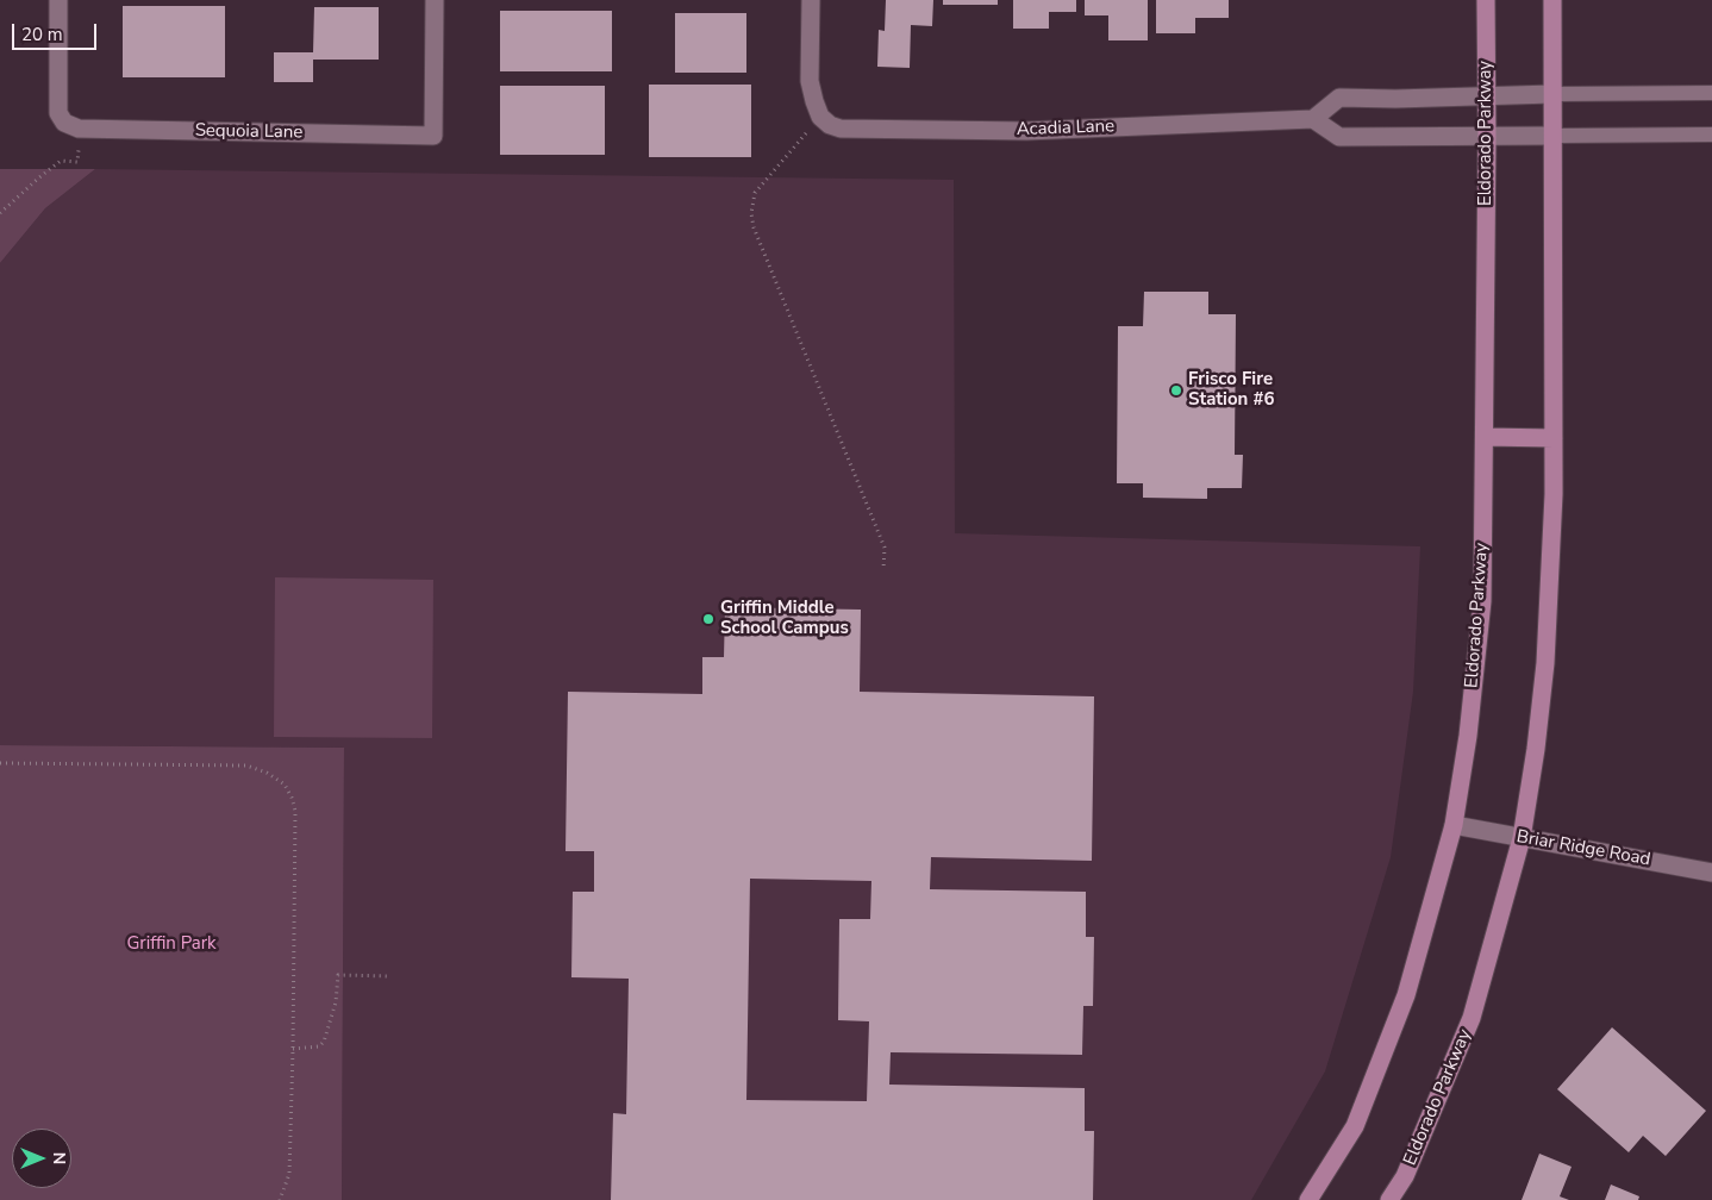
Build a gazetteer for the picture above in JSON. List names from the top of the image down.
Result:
{
  "streets": {
    "main road": ["Eldorado Parkway"],
    "street": ["Acadia Lane", "Sequoia Lane", "Briar Ridge Road"]
  },
  "crossings": [
    ["Eldorado Parkway", "Briar Ridge Road"]
  ],
  "parks": ["Griffin Park"],
  "places": ["Frisco Fire Station #6", "Griffin Middle School Campus"],
  "scale_bar": "20 m",
  "north": "right"
}
